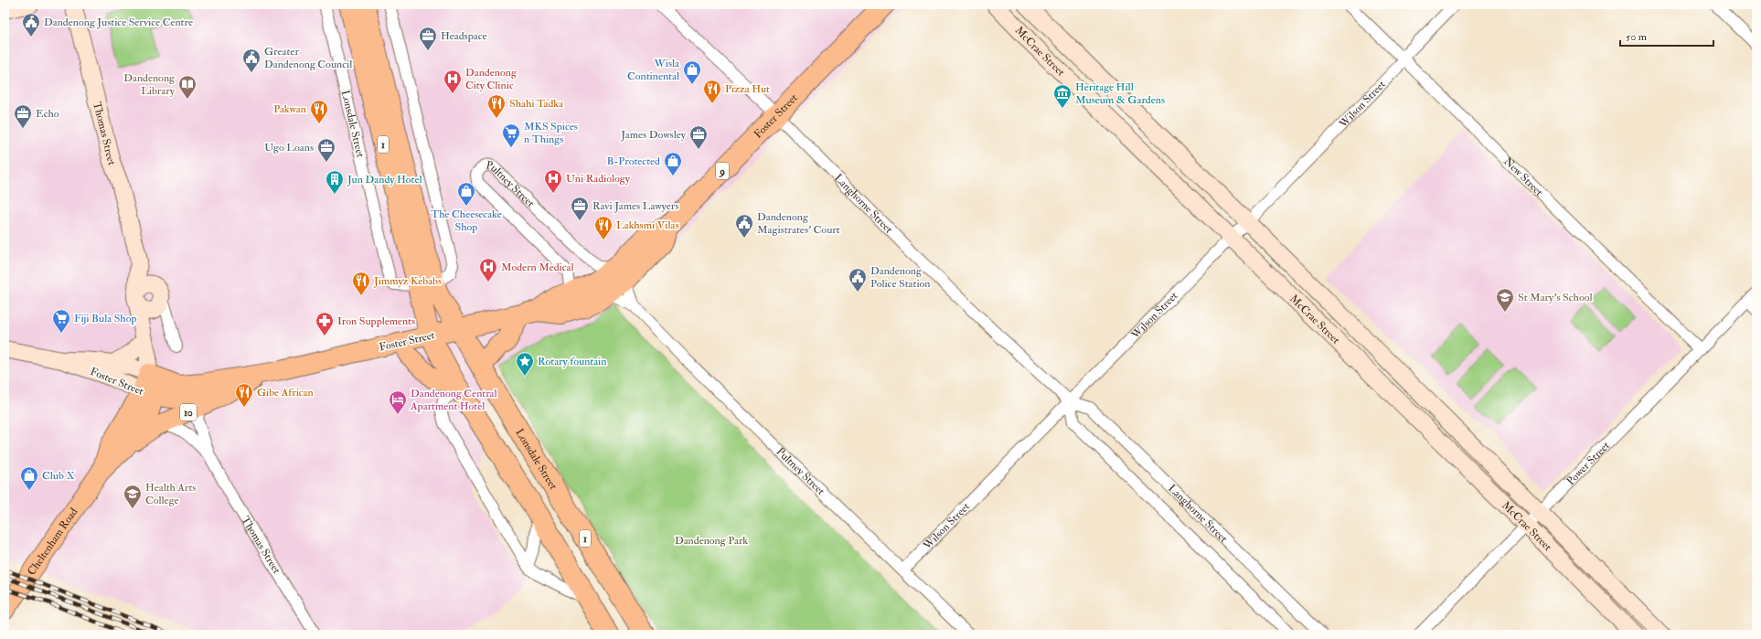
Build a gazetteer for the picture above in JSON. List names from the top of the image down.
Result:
{
  "streets": {
    "highway": [
      "Foster Street",
      "Lonsdale Street",
      "1",
      "9",
      "10"
    ],
    "main road": ["McCrae Street", "Thomas Street", "Cheltenham Road"],
    "street": [
      "Wilson Street",
      "New Street",
      "Pultney Street",
      "Langhorne Street",
      "Power Street"
    ]
  },
  "crossings": [
    ["McCrae Street", "Wilson Street"],
    ["McCrae Street", "Power Street"],
    ["Wilson Street", "New Street"],
    ["Wilson Street", "Pultney Street"],
    ["Wilson Street", "Langhorne Street"],
    ["Foster Street", "Lonsdale Street"],
    ["Foster Street", "Thomas Street"],
    ["Foster Street", "9"],
    ["Foster Street", "Pultney Street"],
    ["Foster Street", "Langhorne Street"],
    ["Foster Street", "10"],
    ["Foster Street", "Cheltenham Road"],
    ["Lonsdale Street", "1"],
    ["Lonsdale Street", "9"],
    ["Thomas Street", "10"],
    ["New Street", "Power Street"],
    ["10", "Cheltenham Road"]
  ],
  "parks": ["Dandenong Park"],
  "places": {
    "public building": [
      "Dandenong Justice Service Centre",
      "Greater Dandenong Council",
      "Dandenong Magistrates' Court",
      "Dandenong Police Station"
    ],
    "office": [
      "Headspace",
      "Echo",
      "James Dowsley",
      "Ugo Loans",
      "Ravi James Lawyers"
    ],
    "shop": [
      "Wisla Continental",
      "B-Protected",
      "The Cheesecake Shop",
      "Club X"
    ],
    "hospital": ["Dandenong City Clinic", "Uni Radiology", "Modern Medical"],
    "library": ["Dandenong Library"],
    "restaurant": [
      "Pizza Hut",
      "Shahi Tadka",
      "Pakwan",
      "Lakhsmi Vilas",
      "Jimmyz Kebabs",
      "Gibe African"
    ],
    "museum": ["Heritage Hill Museum & Gardens"],
    "supermarket": ["MKS Spices n Things", "Fiji Bula Shop"],
    "building": ["Jun Dandy Hotel"],
    "school or university": ["St Mary's School", "Health Arts College"],
    "pharmacy": ["Iron Supplements"],
    "place": ["Rotary fountain"],
    "hotel": ["Dandenong Central Apartment Hotel"]
  },
  "scale_bar": "50 m"
}
